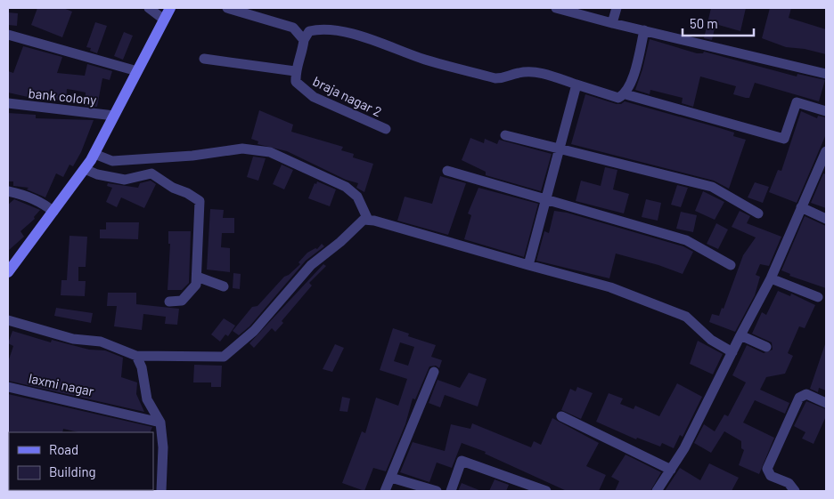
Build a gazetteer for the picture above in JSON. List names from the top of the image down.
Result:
{
  "streets": {
    "street": ["bank colony", "braja nagar 2", "laxmi nagar"]
  },
  "legend": ["Road", "Building"],
  "scale_bar": "50 m"
}
